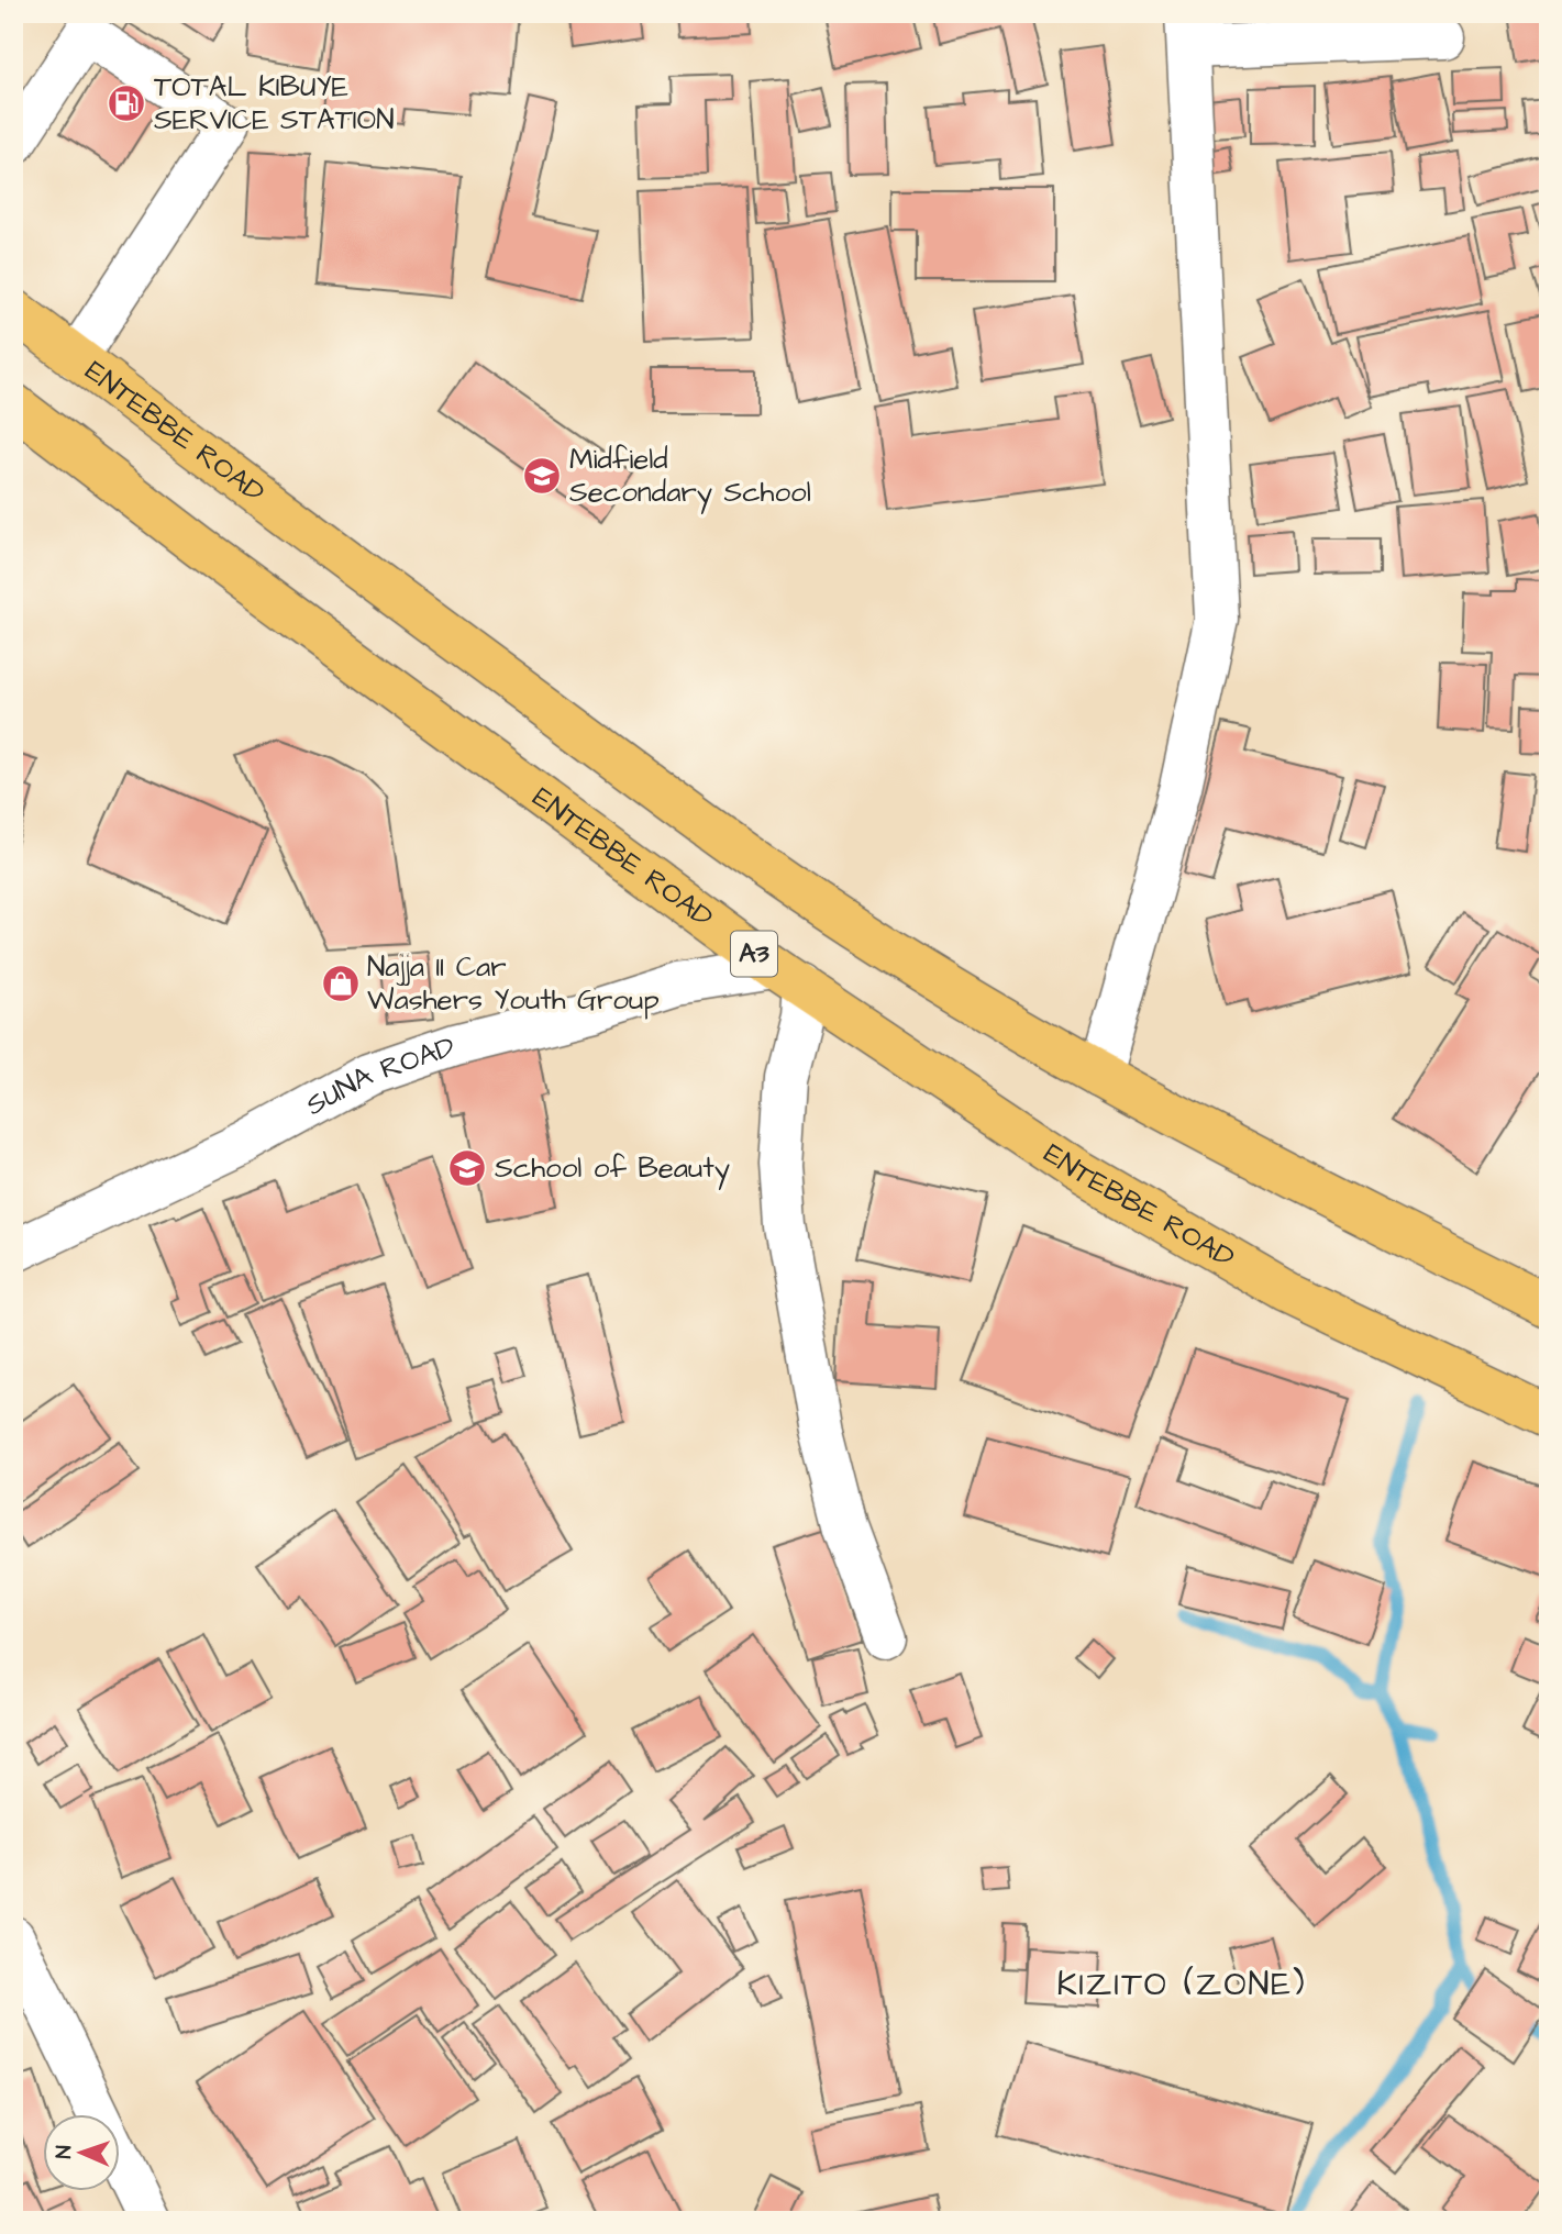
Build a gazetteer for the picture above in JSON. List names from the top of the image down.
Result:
{
  "streets": {
    "main road": ["ENTEBBE ROAD", "A3"],
    "street": ["SUNA ROAD"]
  },
  "crossings": [
    ["ENTEBBE ROAD", "SUNA ROAD"]
  ],
  "districts": ["KIZITO (ZONE)"],
  "places": {
    "fuel station": ["TOTAL KIBUYE SERVICE STATION"],
    "school or university": ["Midfield Secondary School", "School of Beauty"],
    "shop": ["Najja II Car Washers Youth Group"]
  },
  "north": "left"
}
